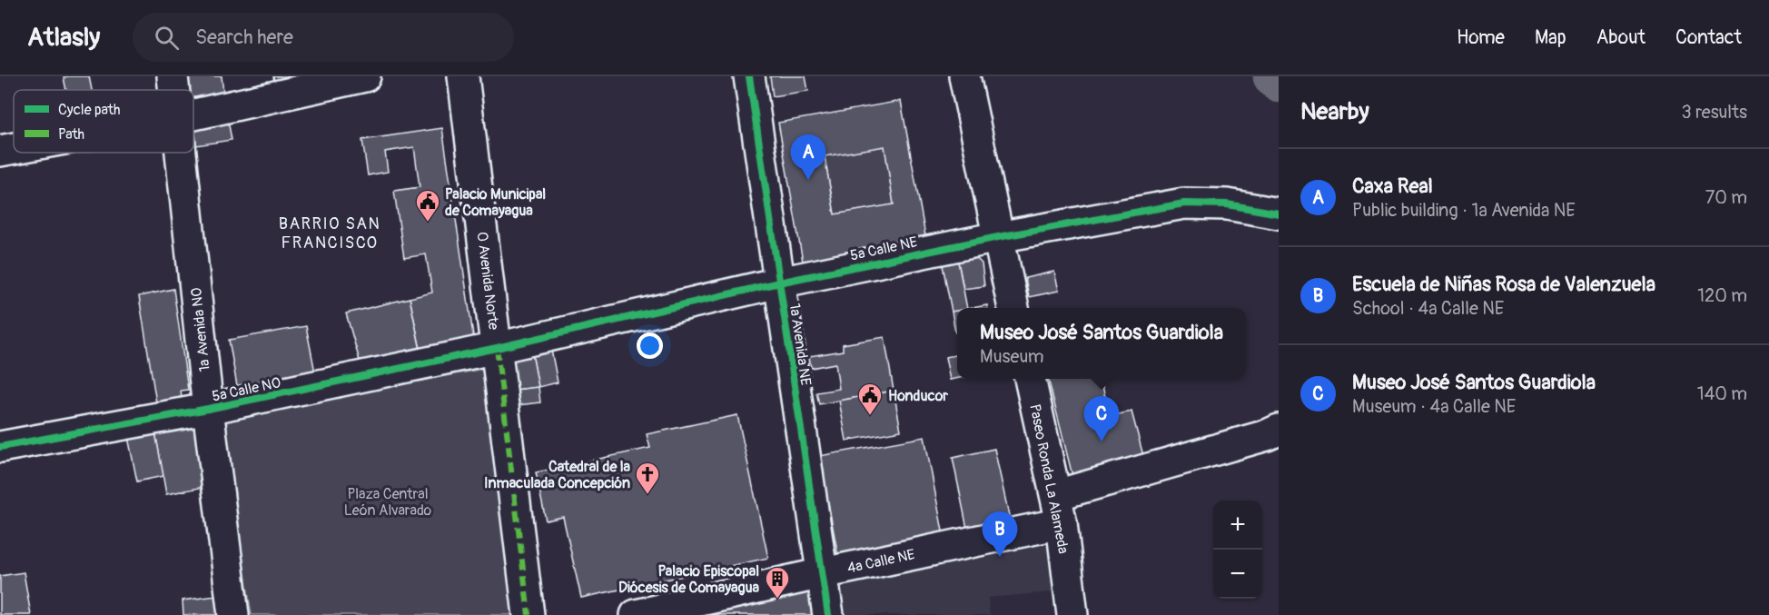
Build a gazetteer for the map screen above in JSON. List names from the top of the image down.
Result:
{
  "streets": {
    "street": [
      "5a Calle NE",
      "0 Avenida Norte",
      "1a Avenida NO",
      "1a Avenida NE",
      "5a Calle NO",
      "Paseo Ronda La Alameda",
      "4a Calle NE"
    ]
  },
  "crossings": [
    ["5a Calle NE", "0 Avenida Norte"],
    ["5a Calle NE", "1a Avenida NE"],
    ["5a Calle NE", "5a Calle NO"],
    ["0 Avenida Norte", "5a Calle NO"],
    ["1a Avenida NO", "5a Calle NO"],
    ["1a Avenida NE", "4a Calle NE"],
    ["Paseo Ronda La Alameda", "4a Calle NE"]
  ],
  "districts": ["BARRIO SAN FRANCISCO"],
  "parks": ["Plaza Central León Alvarado"],
  "places": {
    "public building": ["Palacio Municipal de Comayagua", "Honducor"],
    "church": ["Catedral de la Inmaculada Concepción"],
    "building": ["Palacio Episcopal Diócesis de Comayagua"]
  },
  "legend": ["Cycle path", "Path"],
  "page": {
    "header": "Atlasly",
    "search": "Search here",
    "nav": [
      "Home",
      "Map",
      "About",
      "Contact"
    ],
    "heading": ["Nearby", "3 results"],
    "pins": ["A", "C", "B"],
    "list": [
      {
        "mark": "A",
        "name": "Caxa Real",
        "note": "Public building · 1a Avenida NE",
        "value": "70 m"
      },
      {
        "mark": "B",
        "name": "Escuela de Niñas Rosa de Valenzuela",
        "note": "School · 4a Calle NE",
        "value": "120 m"
      },
      {
        "mark": "C",
        "name": "Museo José Santos Guardiola",
        "note": "Museum · 4a Calle NE",
        "value": "140 m"
      }
    ],
    "popup": ["Museo José Santos Guardiola", "Museum"],
    "map_buttons": ["+", "−"]
  }
}
